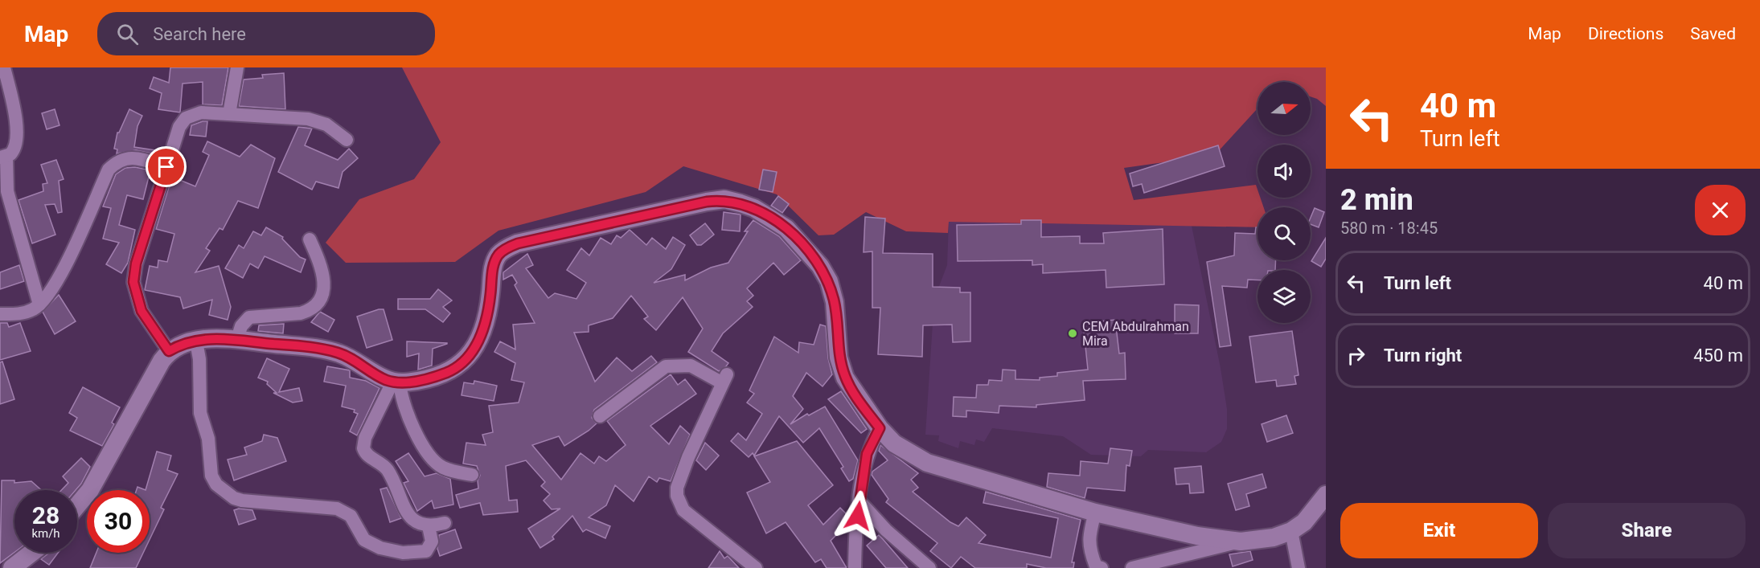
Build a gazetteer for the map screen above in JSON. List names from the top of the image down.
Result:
{
  "places": ["CEM Abdulrahman Mira"],
  "north": "right",
  "page": {
    "header": "Map",
    "search": "Search here",
    "nav": ["Map", "Directions", "Saved"],
    "turn": ["40 m", "Turn left"],
    "heading": ["2 min", "580 m · 18:45"],
    "list": [
      {
        "name": "Turn left",
        "value": "40 m"
      },
      {
        "name": "Turn right",
        "value": "450 m"
      }
    ],
    "speed": "28 km/h",
    "limit": "30",
    "buttons": ["Exit", "Share"]
  }
}
